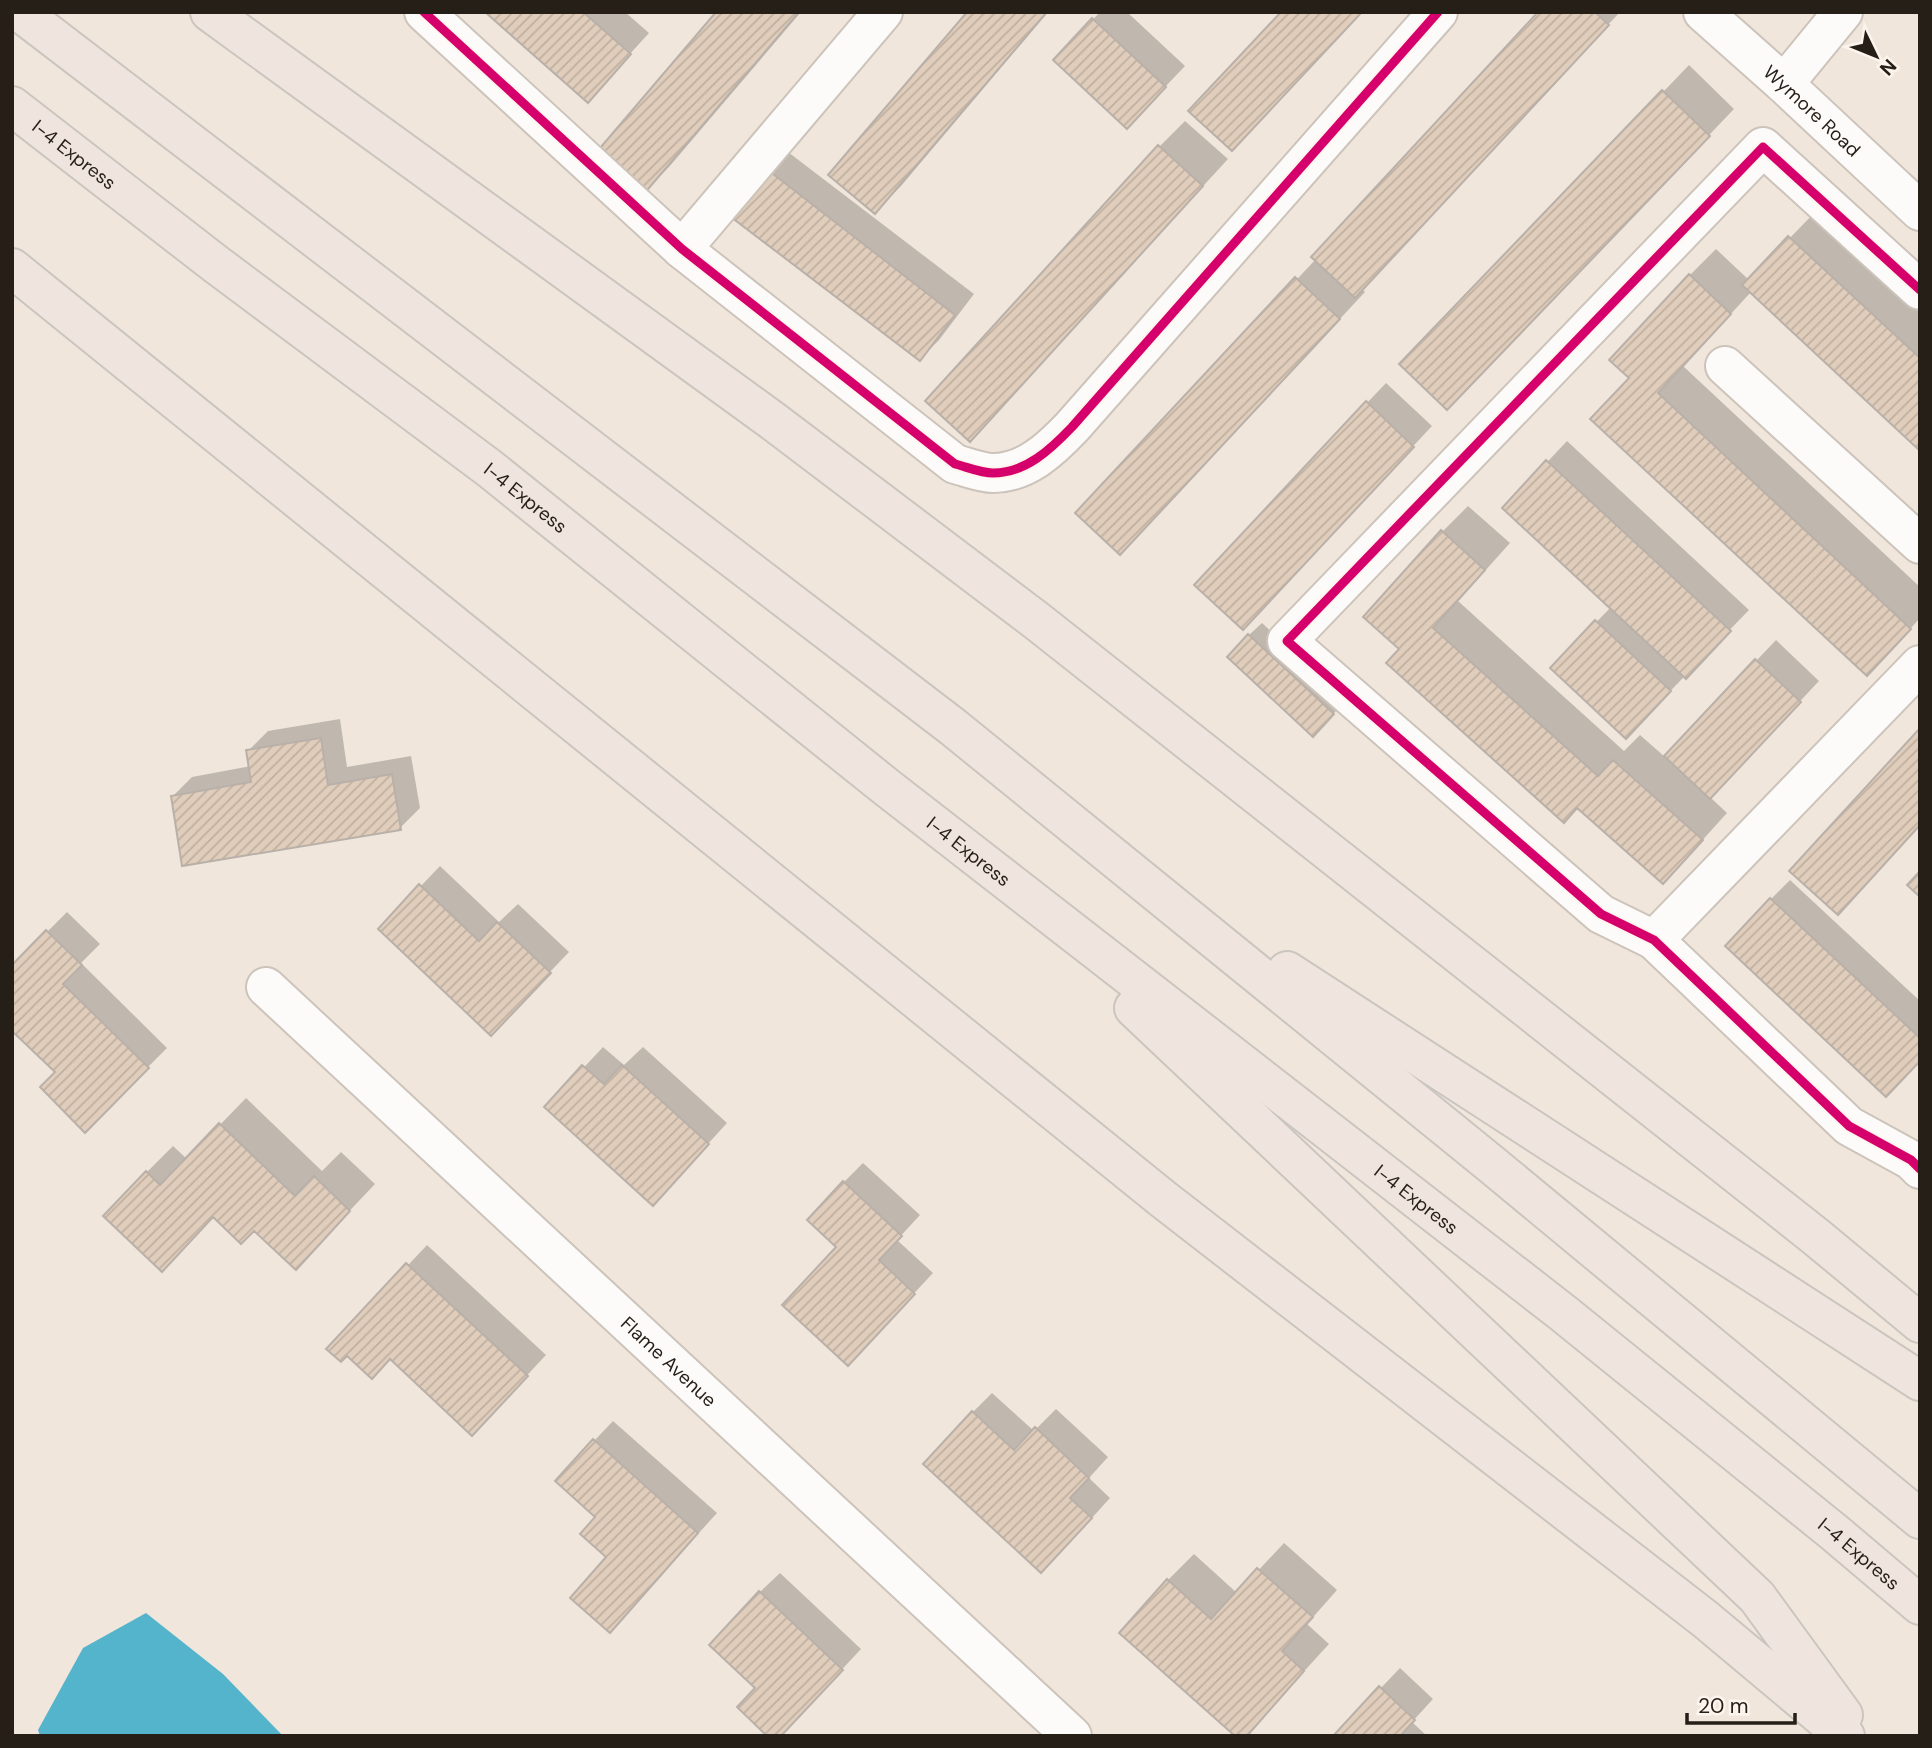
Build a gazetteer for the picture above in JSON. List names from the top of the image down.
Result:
{
  "streets": {
    "highway": ["I-4 Express"],
    "street": ["Wymore Road", "Flame Avenue"]
  },
  "scale_bar": "20 m",
  "north": "bottom right"
}
